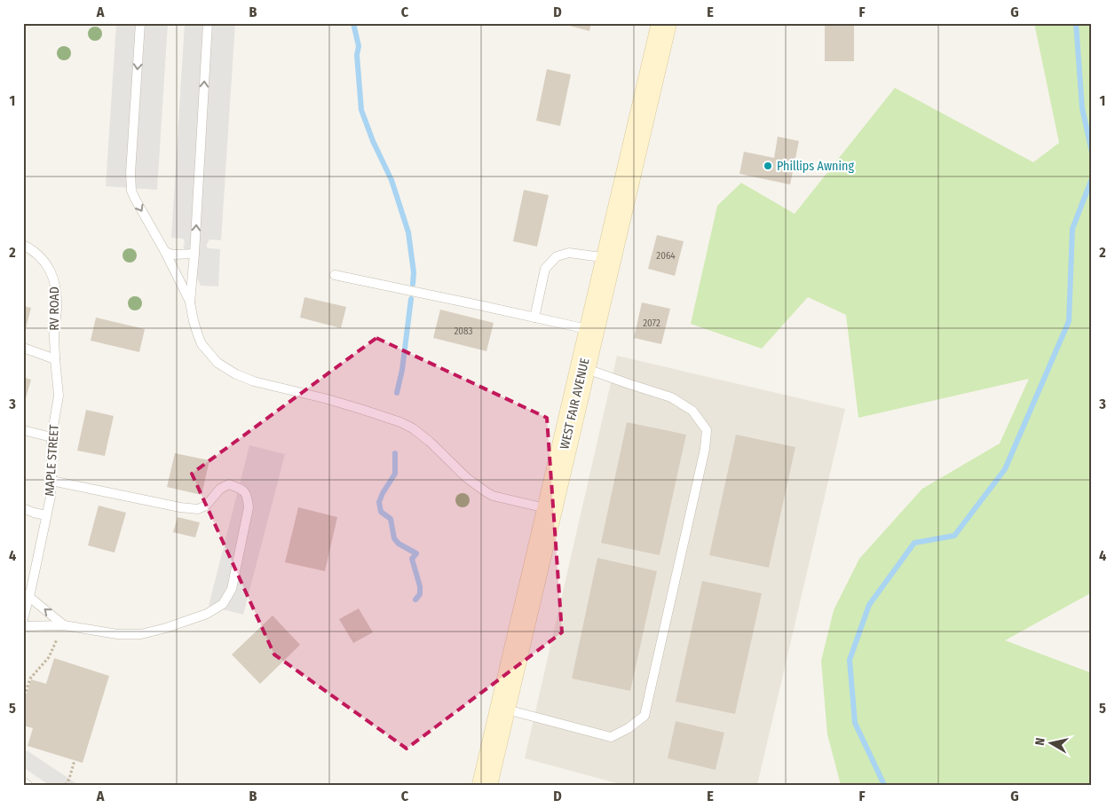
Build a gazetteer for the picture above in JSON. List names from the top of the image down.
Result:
{
  "streets": {
    "street": ["WEST FAIR AVENUE"],
    "lane": ["RV ROAD", "MAPLE STREET"]
  },
  "crossings": [
    ["RV ROAD", "MAPLE STREET"]
  ],
  "places": ["Phillips Awning"],
  "house_numbers": ["2064", "2072", "2083"],
  "north": "left",
  "grid": {
    "columns": [
      "A",
      "B",
      "C",
      "D",
      "E",
      "F",
      "G"
    ],
    "rows": [
      "1",
      "2",
      "3",
      "4",
      "5"
    ]
  }
}
